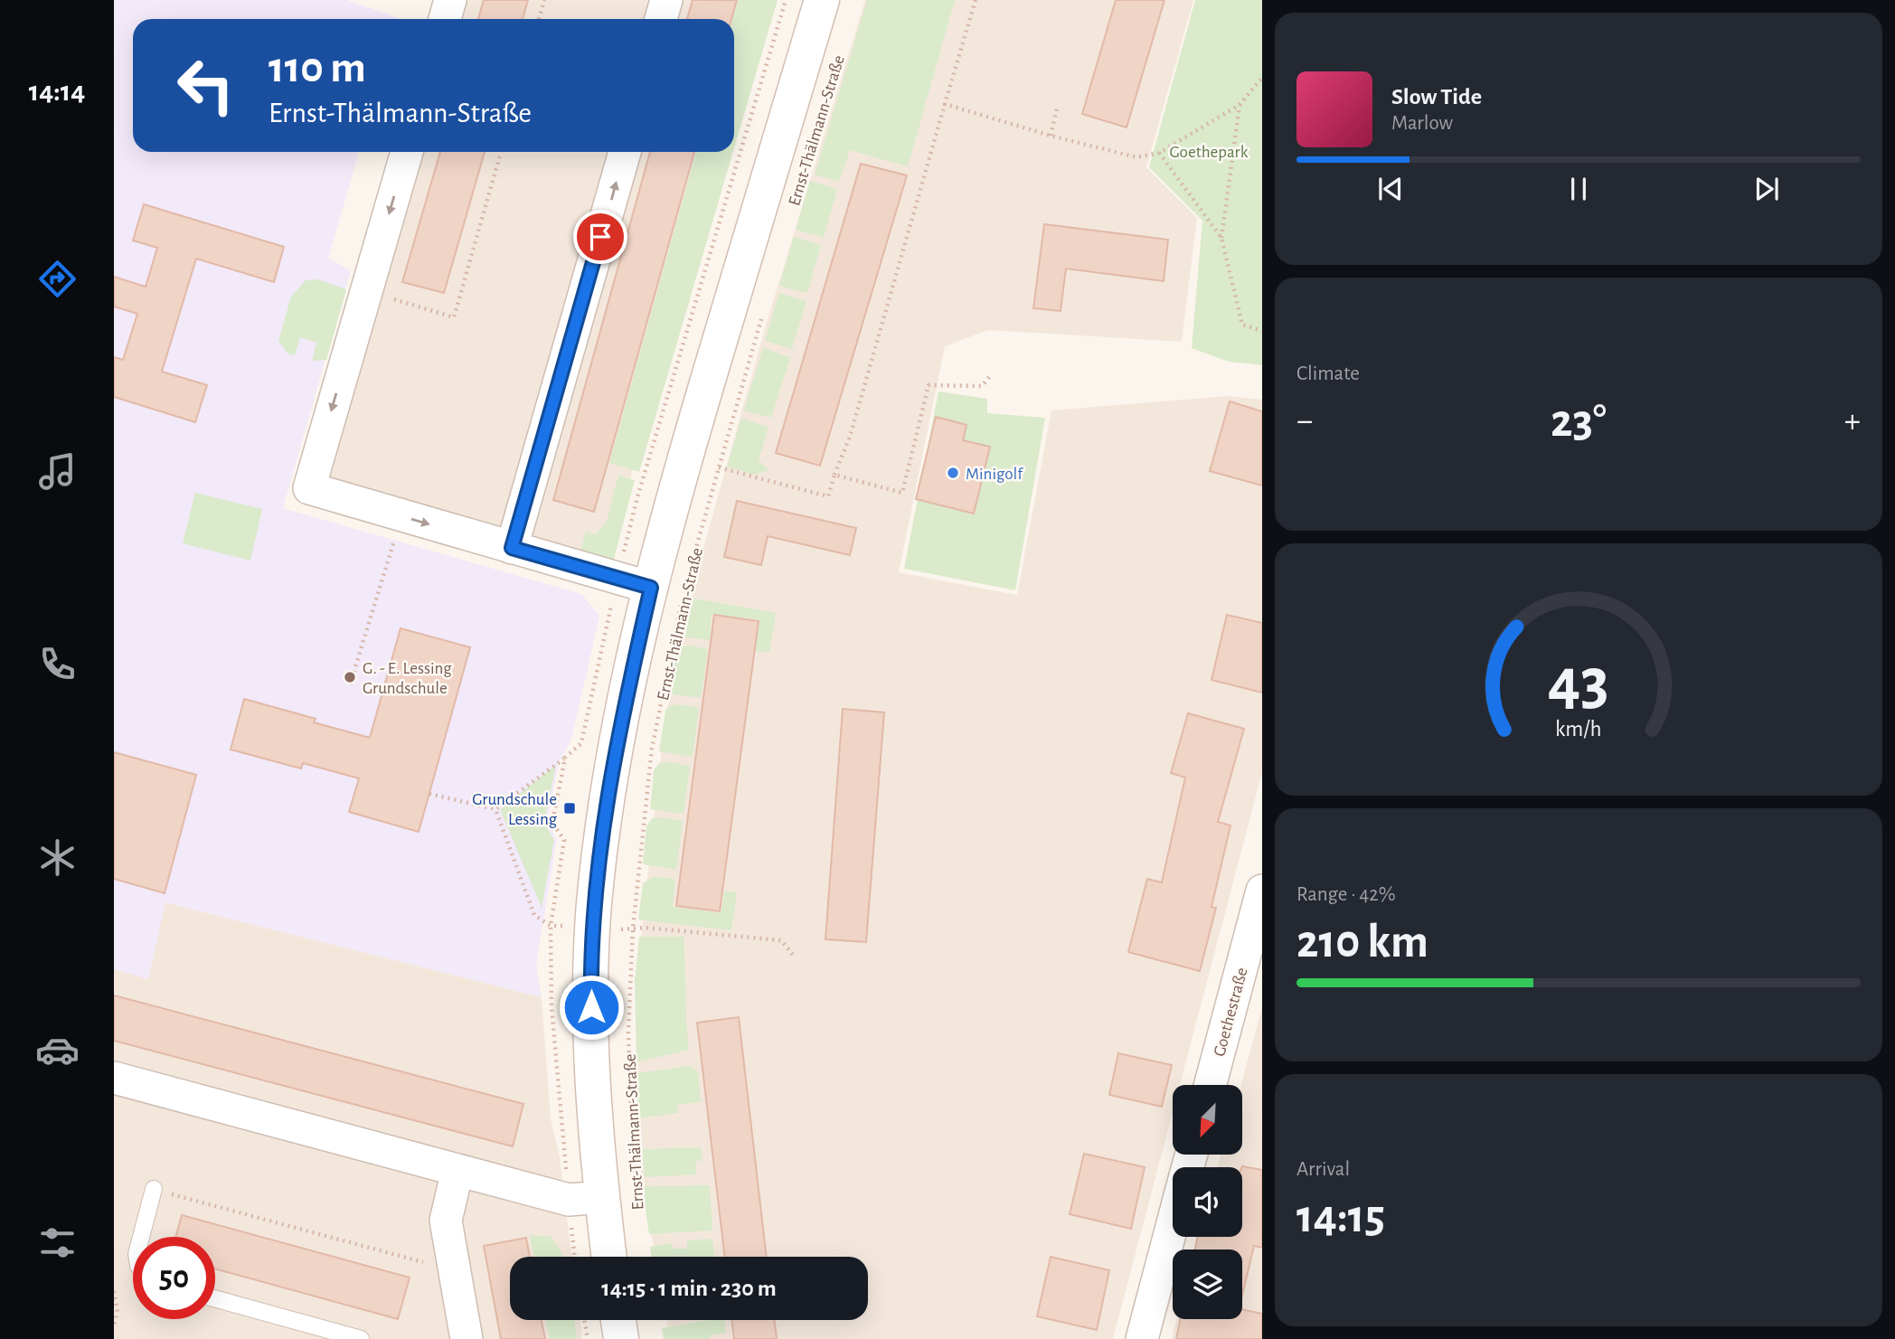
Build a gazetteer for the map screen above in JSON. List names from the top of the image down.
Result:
{
  "streets": {
    "main road": ["Ernst-Thälmann-Straße"],
    "street": ["Goethestraße"]
  },
  "parks": ["Goethepark"],
  "places": {
    "other": ["Minigolf", "G. - E. Lessing Grundschule"],
    "transit": ["Grundschule Lessing"]
  },
  "north": "bottom left",
  "page": {
    "tabs": "14:14",
    "turn": ["110 m", "Ernst-Thälmann-Straße"],
    "song": ["Slow Tide", "Marlow"],
    "tile": [
      "Climate",
      ["Range · 42%", "210 km"],
      ["Arrival", "14:15"]
    ],
    "heat": ["−", "23°", "+"],
    "limit": "50",
    "trip": "14:15 · 1 min · 230 m",
    "gauge": ["43", "km/h"]
  }
}
